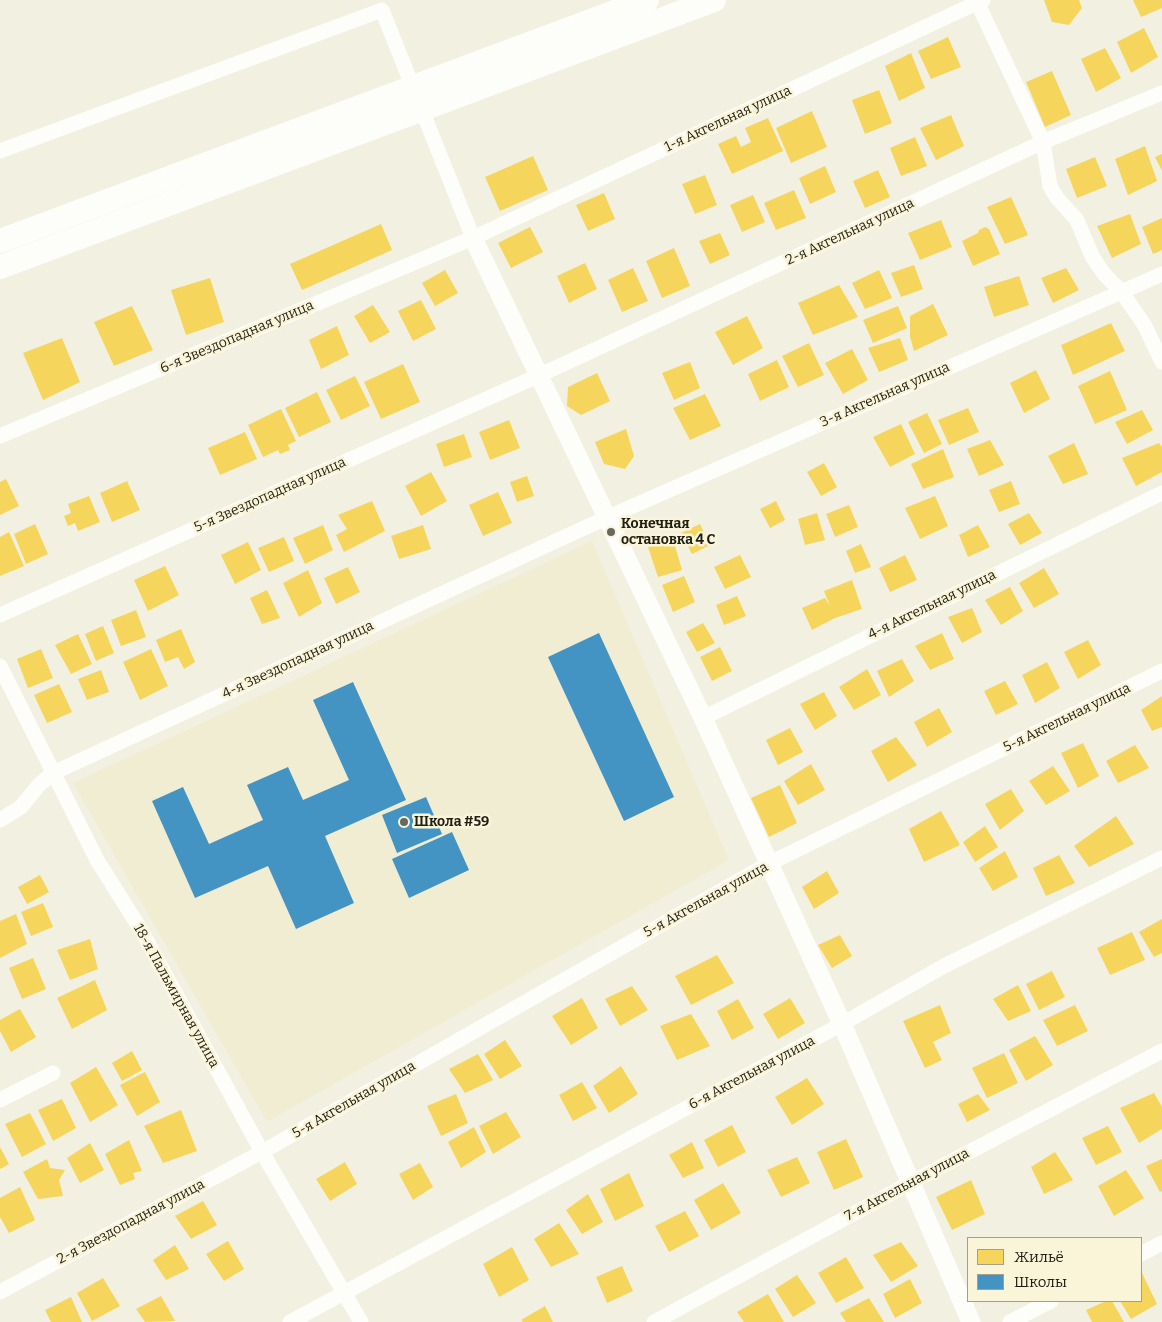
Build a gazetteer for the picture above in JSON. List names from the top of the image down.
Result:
{
  "streets": {
    "street": [
      "1-я Акгельная улица",
      "2-я Акгельная улица",
      "6-я Звездопадная улица",
      "3-я Акгельная улица",
      "5-я Звездопадная улица",
      "4-я Акгельная улица",
      "4-я Звездопадная улица",
      "5-я Акгельная улица",
      "18-я Пальмирная улица",
      "6-я Акгельная улица",
      "7-я Акгельная улица",
      "2-я Звездопадная улица"
    ]
  },
  "crossings": [
    ["1-я Акгельная улица", "6-я Звездопадная улица"],
    ["2-я Акгельная улица", "5-я Звездопадная улица"],
    ["3-я Акгельная улица", "4-я Звездопадная улица"],
    ["4-я Звездопадная улица", "18-я Пальмирная улица"],
    ["5-я Акгельная улица", "18-я Пальмирная улица"],
    ["5-я Акгельная улица", "2-я Звездопадная улица"],
    ["18-я Пальмирная улица", "6-я Акгельная улица"],
    ["18-я Пальмирная улица", "2-я Звездопадная улица"]
  ],
  "places": ["Конечная остановка 4 С", "Школа #59"],
  "legend": ["Жильё", "Школы"]
}
